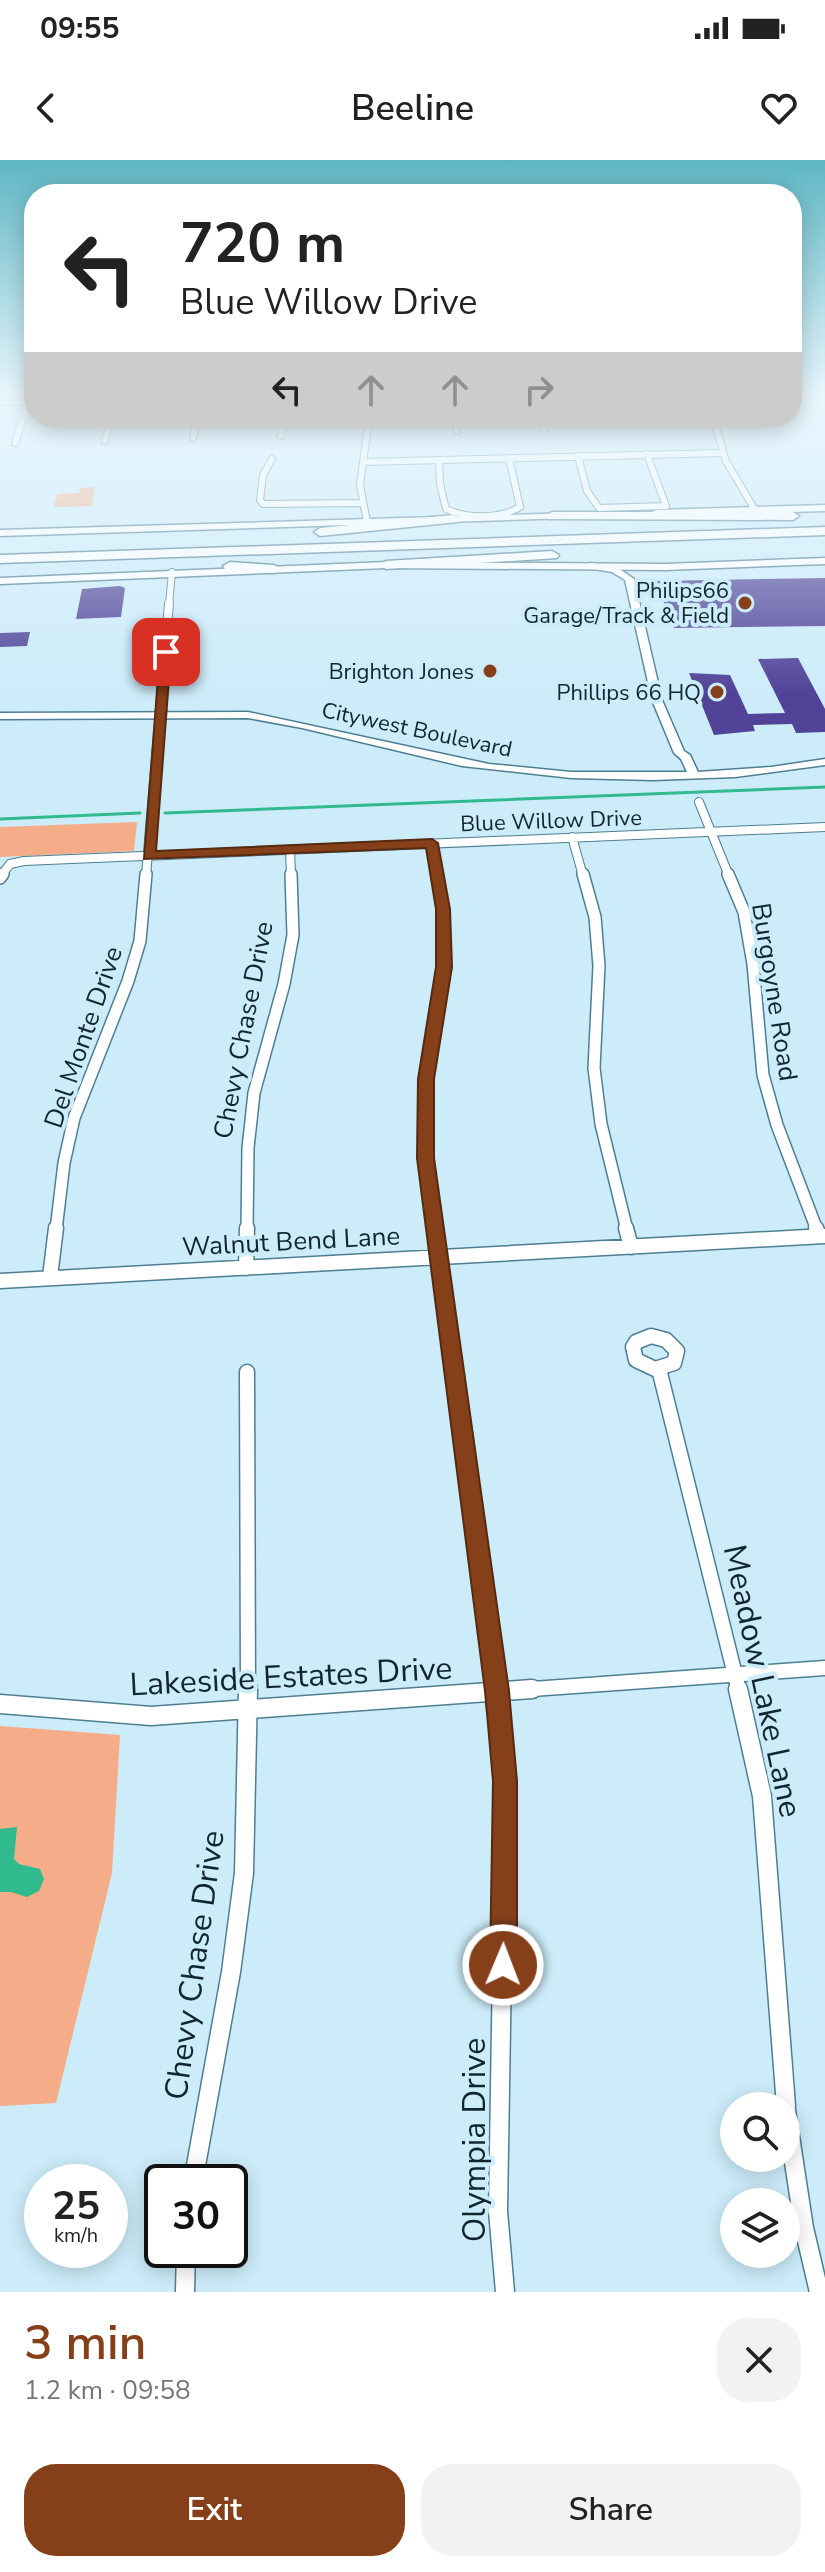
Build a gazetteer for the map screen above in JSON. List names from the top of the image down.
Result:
{
  "streets": {
    "street": [
      "Citywest Boulevard",
      "Blue Willow Drive",
      "Burgoyne Road",
      "Chevy Chase Drive",
      "Del Monte Drive",
      "Walnut Bend Lane",
      "Lakeside Estates Drive",
      "Meadow Lake Lane",
      "Olympia Drive"
    ]
  },
  "crossings": [
    ["Citywest Boulevard", "Del Monte Drive"],
    ["Blue Willow Drive", "Burgoyne Road"],
    ["Blue Willow Drive", "Chevy Chase Drive"],
    ["Blue Willow Drive", "Del Monte Drive"],
    ["Blue Willow Drive", "Olympia Drive"],
    ["Burgoyne Road", "Walnut Bend Lane"],
    ["Chevy Chase Drive", "Walnut Bend Lane"],
    ["Chevy Chase Drive", "Lakeside Estates Drive"],
    ["Del Monte Drive", "Walnut Bend Lane"],
    ["Walnut Bend Lane", "Olympia Drive"],
    ["Lakeside Estates Drive", "Meadow Lake Lane"],
    ["Lakeside Estates Drive", "Olympia Drive"]
  ],
  "places": ["Philips66 Garage/Track & Field", "Brighton Jones", "Phillips 66 HQ"],
  "page": {
    "status": "09:55",
    "header": "Beeline",
    "turn": ["720 m", "Blue Willow Drive"],
    "speed": "25 km/h",
    "limit": "30",
    "heading": ["3 min", "1.2 km · 09:58"],
    "buttons": ["Exit", "Share"]
  }
}
